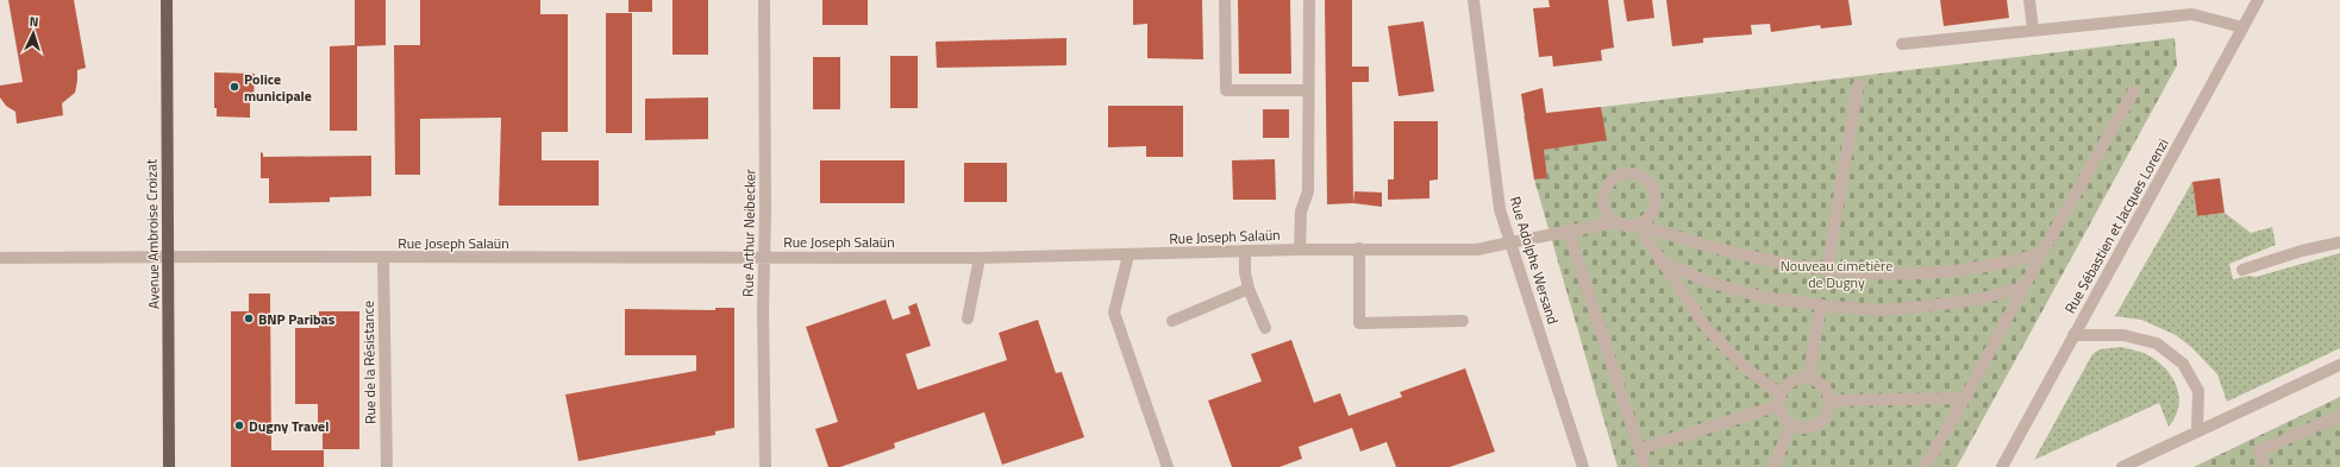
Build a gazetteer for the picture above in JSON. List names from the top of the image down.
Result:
{
  "streets": {
    "main road": ["Avenue Ambroise Croizat"],
    "street": [
      "Rue Sébastien et Jacques Lorenzi",
      "Rue Arthur Neibecker",
      "Rue Joseph Salaün",
      "Rue Adolphe Wersand",
      "Rue de la Résistance"
    ]
  },
  "crossings": [
    ["Rue Arthur Neibecker", "Rue Joseph Salaün"],
    ["Avenue Ambroise Croizat", "Rue Joseph Salaün"],
    ["Rue Joseph Salaün", "Rue Adolphe Wersand"],
    ["Rue Joseph Salaün", "Rue de la Résistance"]
  ],
  "parks": ["Nouveau cimetière de Dugny"],
  "places": ["Police municipale", "BNP Paribas", "Dugny Travel"],
  "north": "top"
}
